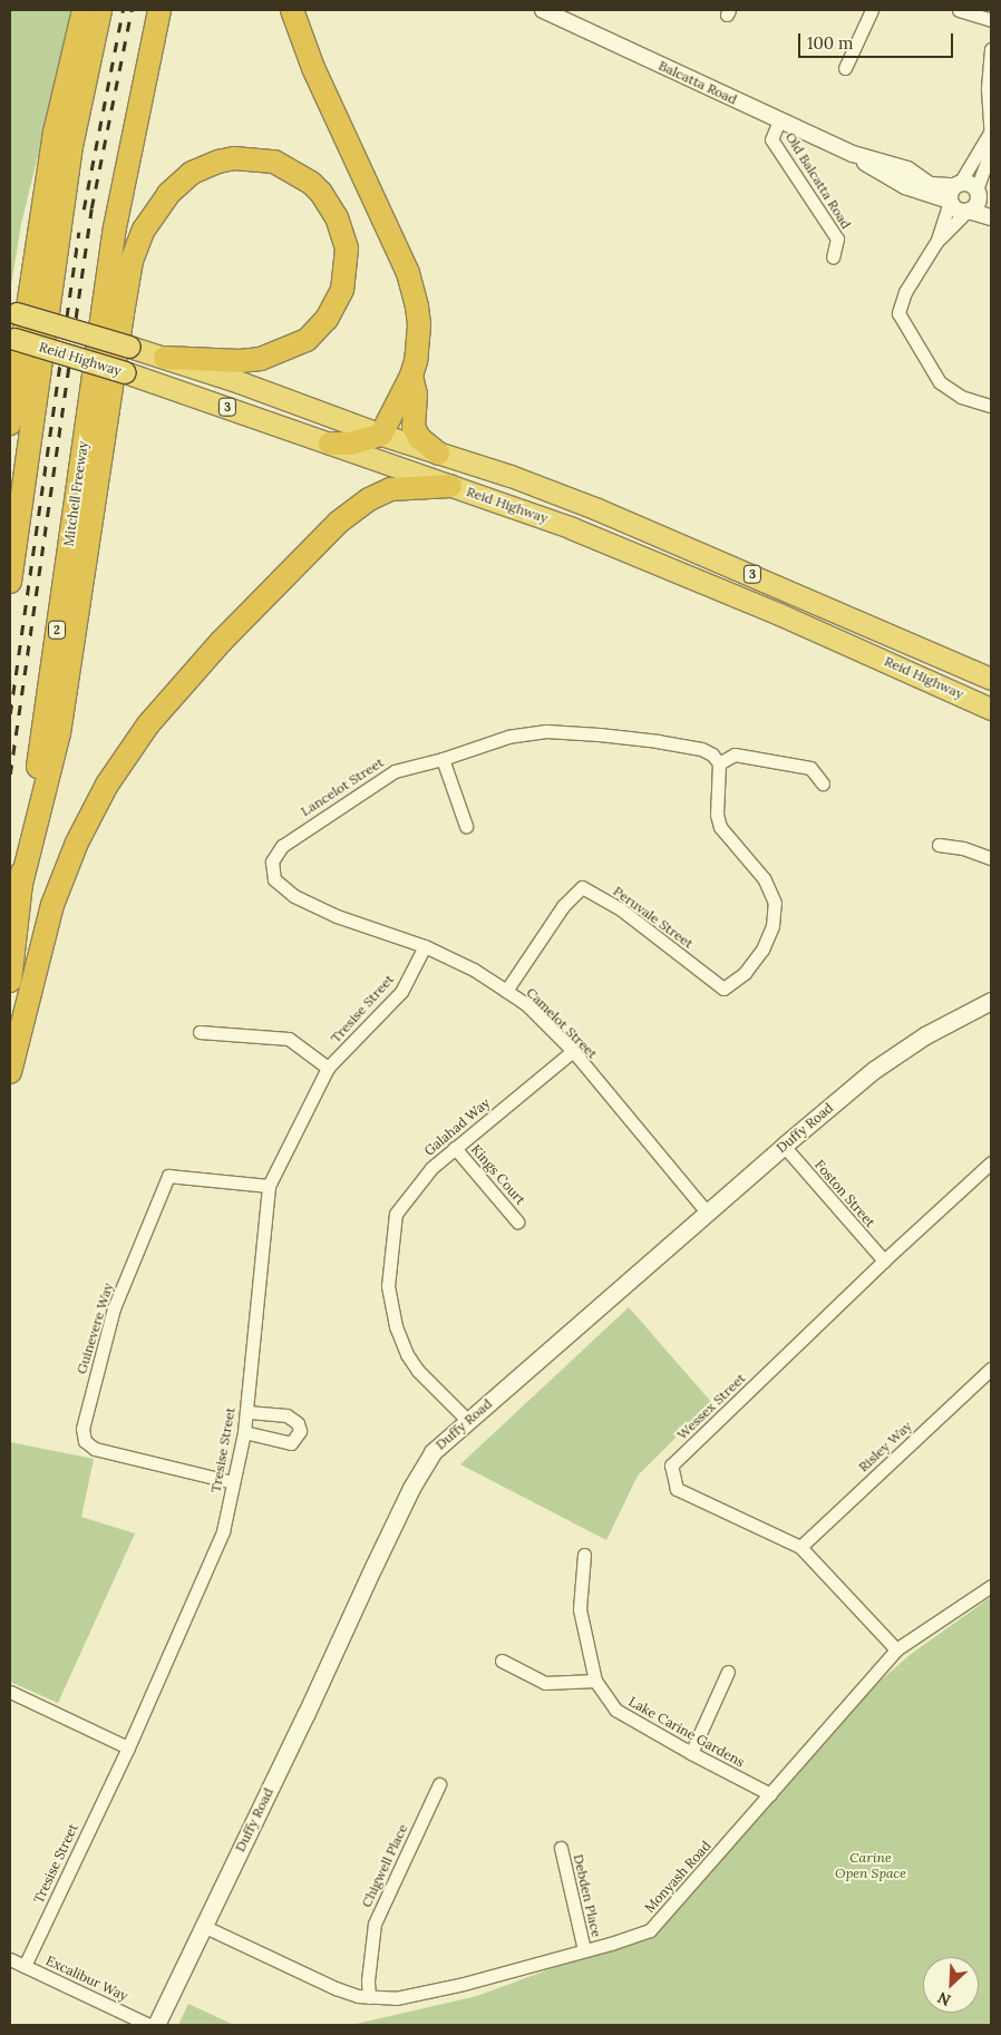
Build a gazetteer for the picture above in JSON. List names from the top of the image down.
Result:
{
  "streets": {
    "highway": [
      "Reid Highway",
      "3",
      "Mitchell Freeway",
      "2"
    ],
    "main road": ["Duffy Road"],
    "street": [
      "Balcatta Road",
      "Old Balcatta Road",
      "Lancelot Street",
      "Peruvale Street",
      "Tresise Street",
      "Camelot Street",
      "Galahad Way",
      "Kings Court",
      "Foston Street",
      "Guinevere Way",
      "Wessex Street",
      "Risley Way",
      "Lake Carine Gardens",
      "Chigwell Place",
      "Monyash Road",
      "Debden Place",
      "Excalibur Way"
    ]
  },
  "crossings": [
    ["Balcatta Road", "Old Balcatta Road"],
    ["Lancelot Street", "Peruvale Street"],
    ["Lancelot Street", "Camelot Street"],
    ["Peruvale Street", "Camelot Street"],
    ["Tresise Street", "Camelot Street"],
    ["Tresise Street", "Guinevere Way"],
    ["Tresise Street", "Excalibur Way"],
    ["Camelot Street", "Galahad Way"],
    ["Camelot Street", "Duffy Road"],
    ["Galahad Way", "Duffy Road"],
    ["Galahad Way", "Kings Court"],
    ["Duffy Road", "Foston Street"],
    ["Duffy Road", "Monyash Road"],
    ["Foston Street", "Wessex Street"],
    ["Wessex Street", "Risley Way"],
    ["Wessex Street", "Monyash Road"],
    ["Lake Carine Gardens", "Monyash Road"],
    ["Chigwell Place", "Monyash Road"],
    ["Monyash Road", "Debden Place"]
  ],
  "parks": ["Carine Open Space"],
  "scale_bar": "100 m",
  "north": "bottom left"
}
